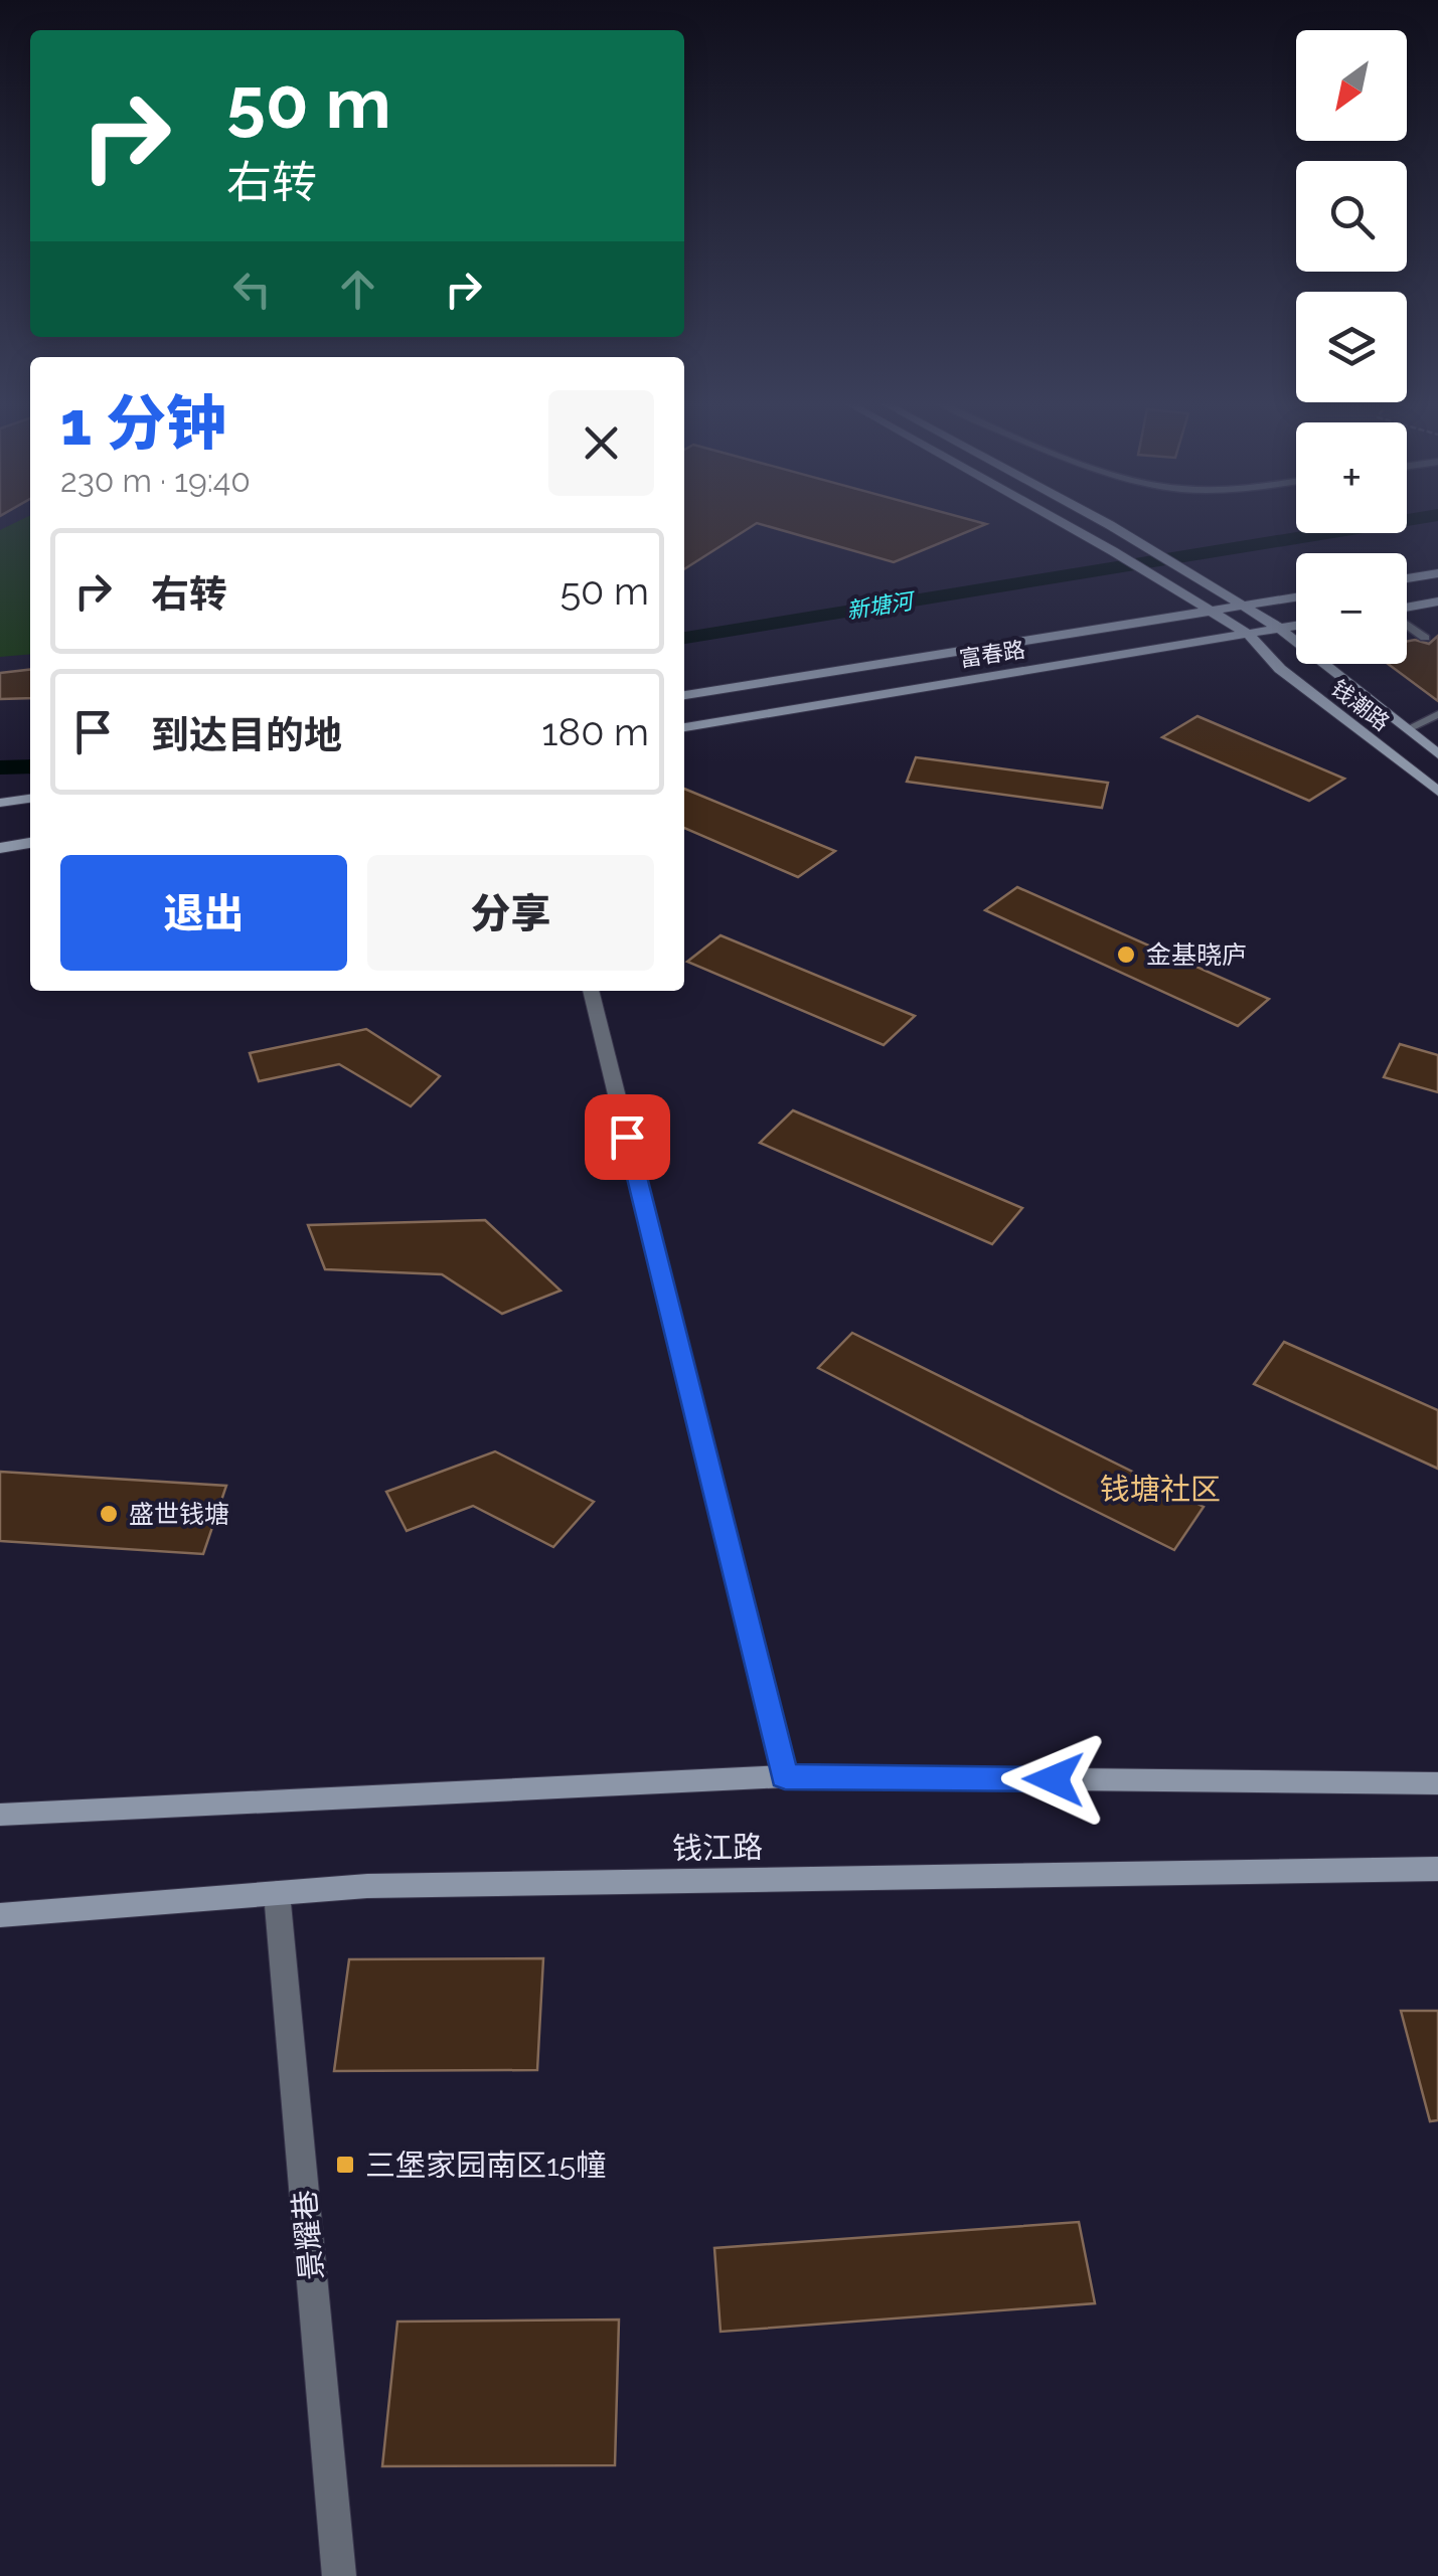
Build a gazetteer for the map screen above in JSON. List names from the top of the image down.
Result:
{
  "streets": {
    "main road": ["富春路", "钱潮路", "钱江路"],
    "street": ["景耀巷"]
  },
  "crossings": [
    ["富春路", "钱潮路"],
    ["钱江路", "景耀巷"]
  ],
  "districts": ["钱塘社区"],
  "water": ["新塘河"],
  "places": {
    "other": ["金基晓庐", "盛世钱塘"],
    "transit": ["三堡家园南区15幢"]
  },
  "north": "bottom left",
  "page": {
    "map_buttons": ["+", "−"],
    "turn": ["50 m", "右转"],
    "heading": ["1 分钟", "230 m · 19:40"],
    "list": [
      {
        "name": "右转",
        "value": "50 m"
      },
      {
        "name": "到达目的地",
        "value": "180 m"
      }
    ],
    "buttons": ["退出", "分享"]
  }
}
